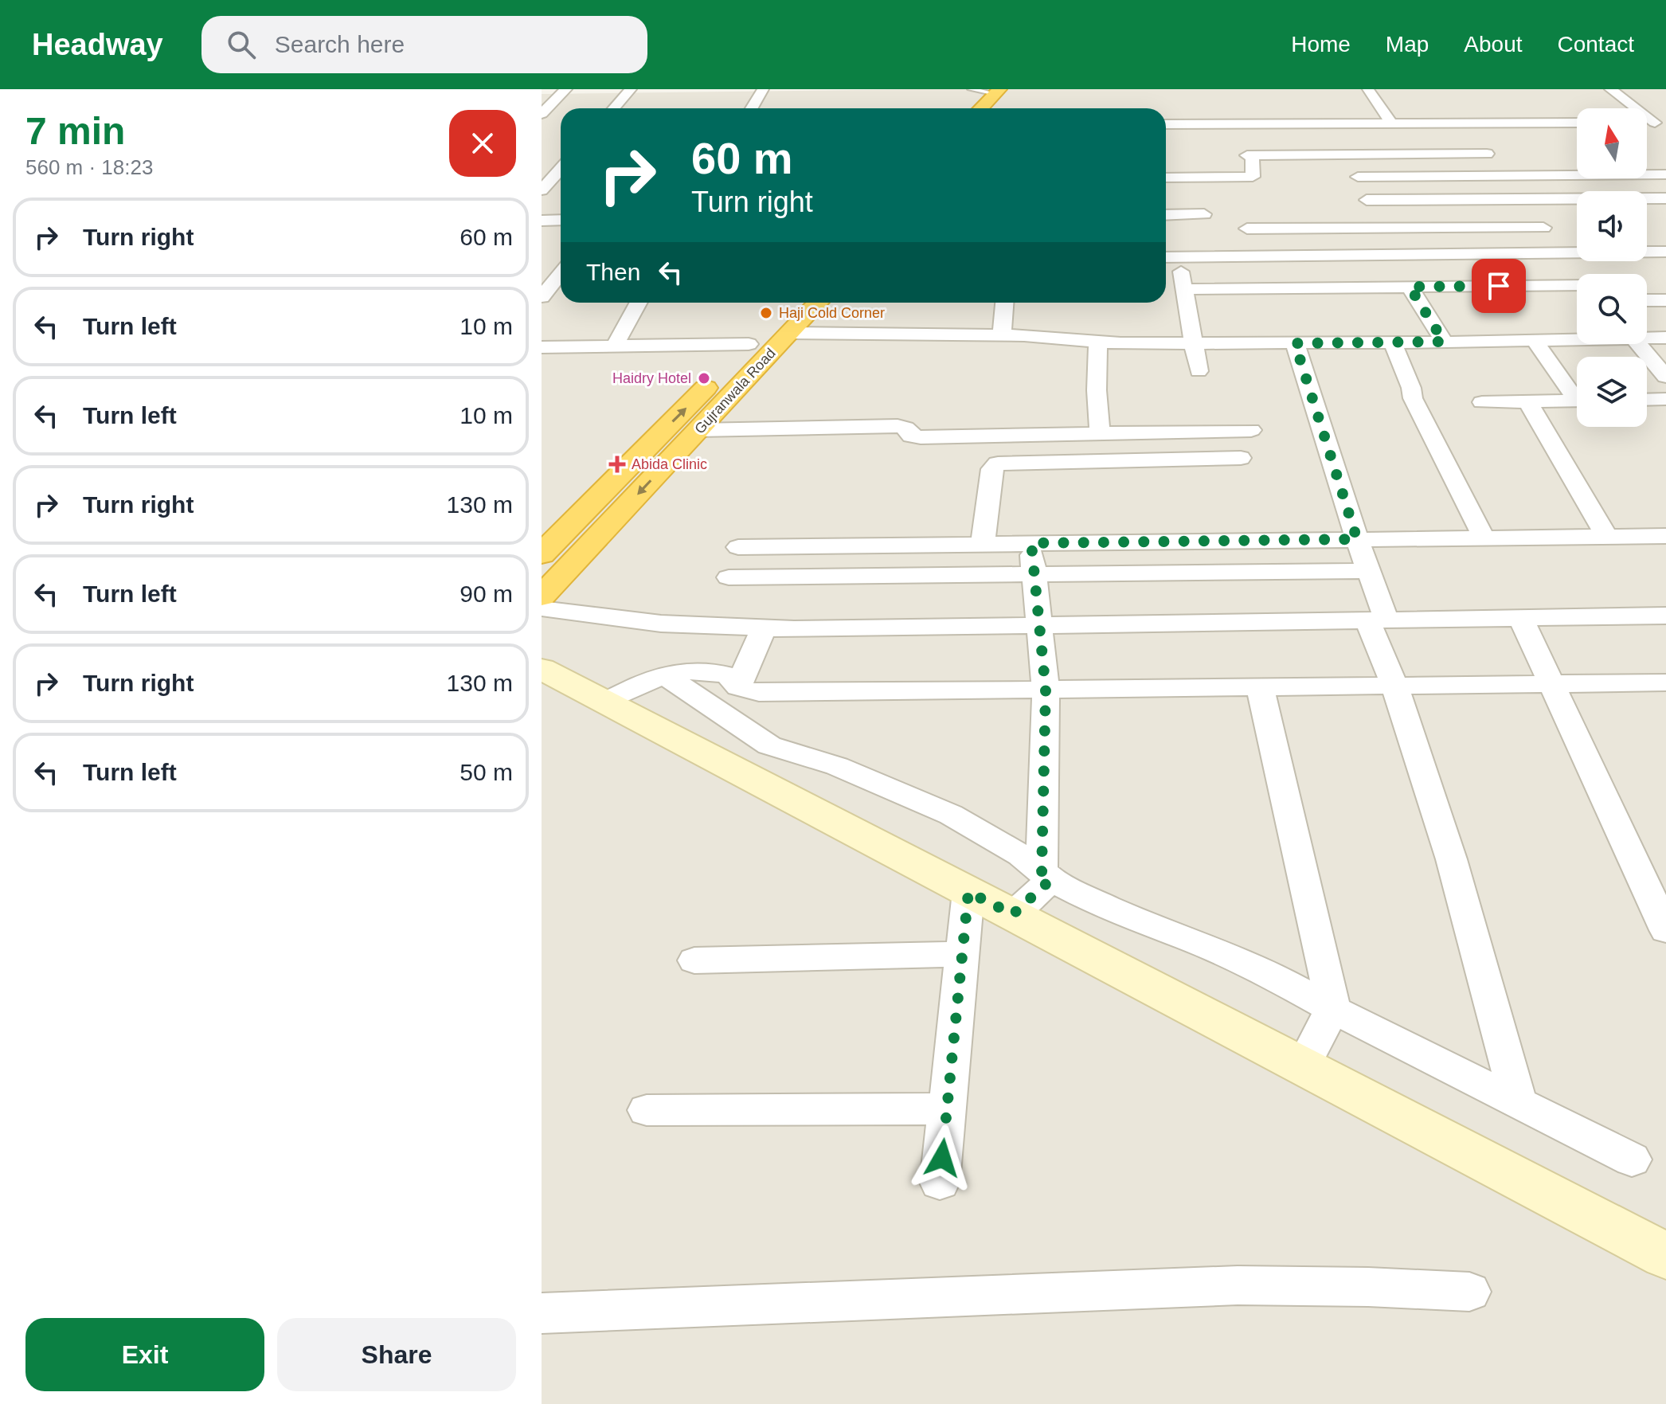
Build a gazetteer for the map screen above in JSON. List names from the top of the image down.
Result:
{
  "streets": {
    "highway": ["Gujranwala Road"]
  },
  "places": {
    "other": ["Haji Cold Corner", "Haidry Hotel"],
    "health": ["Abida Clinic"]
  },
  "north": "top",
  "page": {
    "header": "Headway",
    "search": "Search here",
    "nav": [
      "Home",
      "Map",
      "About",
      "Contact"
    ],
    "heading": ["7 min", "560 m · 18:23"],
    "turn": ["60 m", "Turn right"],
    "list": [
      {
        "name": "Turn right",
        "value": "60 m"
      },
      {
        "name": "Turn left",
        "value": "10 m"
      },
      {
        "name": "Turn left",
        "value": "10 m"
      },
      {
        "name": "Turn right",
        "value": "130 m"
      },
      {
        "name": "Turn left",
        "value": "90 m"
      },
      {
        "name": "Turn right",
        "value": "130 m"
      },
      {
        "name": "Turn left",
        "value": "50 m"
      }
    ],
    "then": "Then",
    "buttons": ["Exit", "Share"]
  }
}
